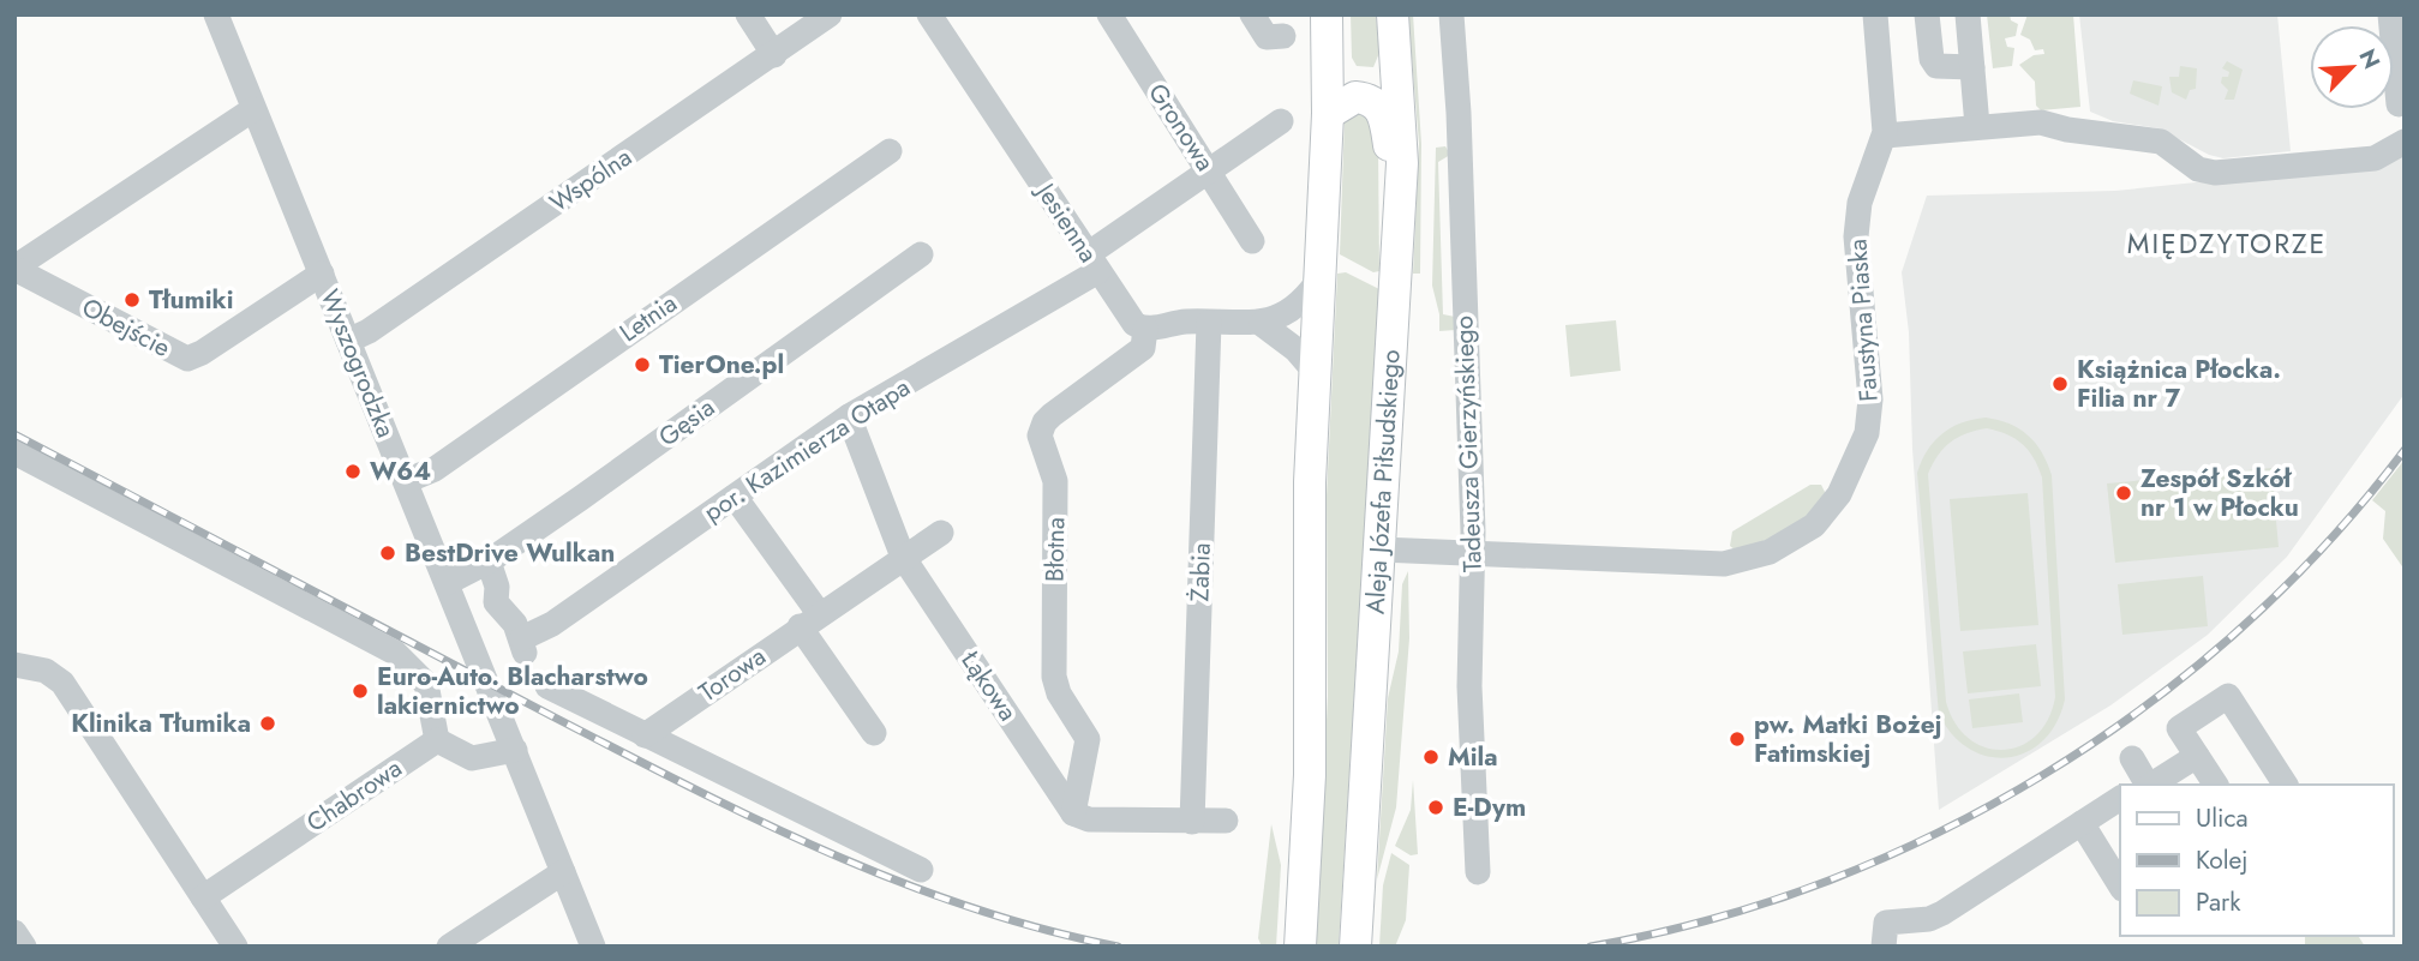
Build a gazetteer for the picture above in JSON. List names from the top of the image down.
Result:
{
  "streets": {
    "main road": ["Aleja Józefa Piłsudskiego"],
    "street": [
      "Gronowa",
      "Wspólna",
      "Jesienna",
      "Letnia",
      "Faustyna Piaska",
      "Obejście",
      "Wyszogrodzka",
      "Gęsia",
      "Tadeusza Gierzyńskiego",
      "por. Kazimierza Otapa",
      "Błotna",
      "Żabia",
      "Torowa",
      "Łąkowa",
      "Chabrowa"
    ]
  },
  "crossings": [
    ["Gronowa", "por. Kazimierza Otapa"],
    ["Wspólna", "Wyszogrodzka"],
    ["Jesienna", "por. Kazimierza Otapa"],
    ["Jesienna", "Błotna"],
    ["Letnia", "Wyszogrodzka"],
    ["Faustyna Piaska", "Tadeusza Gierzyńskiego"],
    ["Faustyna Piaska", "Aleja Józefa Piłsudskiego"],
    ["Obejście", "Wyszogrodzka"],
    ["Wyszogrodzka", "Gęsia"],
    ["por. Kazimierza Otapa", "Łąkowa"],
    ["Błotna", "Łąkowa"],
    ["Torowa", "Łąkowa"]
  ],
  "districts": ["MIĘDZYTORZE"],
  "places": [
    "Tłumiki",
    "TierOne.pl",
    "Książnica Płocka. Filia nr 7",
    "W64",
    "Zespół Szkół nr 1 w Płocku",
    "BestDrive Wulkan",
    "Euro-Auto. Blacharstwo lakiernictwo",
    "Klinika Tłumika",
    "pw. Matki Bożej Fatimskiej",
    "Mila",
    "E-Dym"
  ],
  "legend": ["Ulica", "Kolej", "Park"],
  "north": "top right"
}
